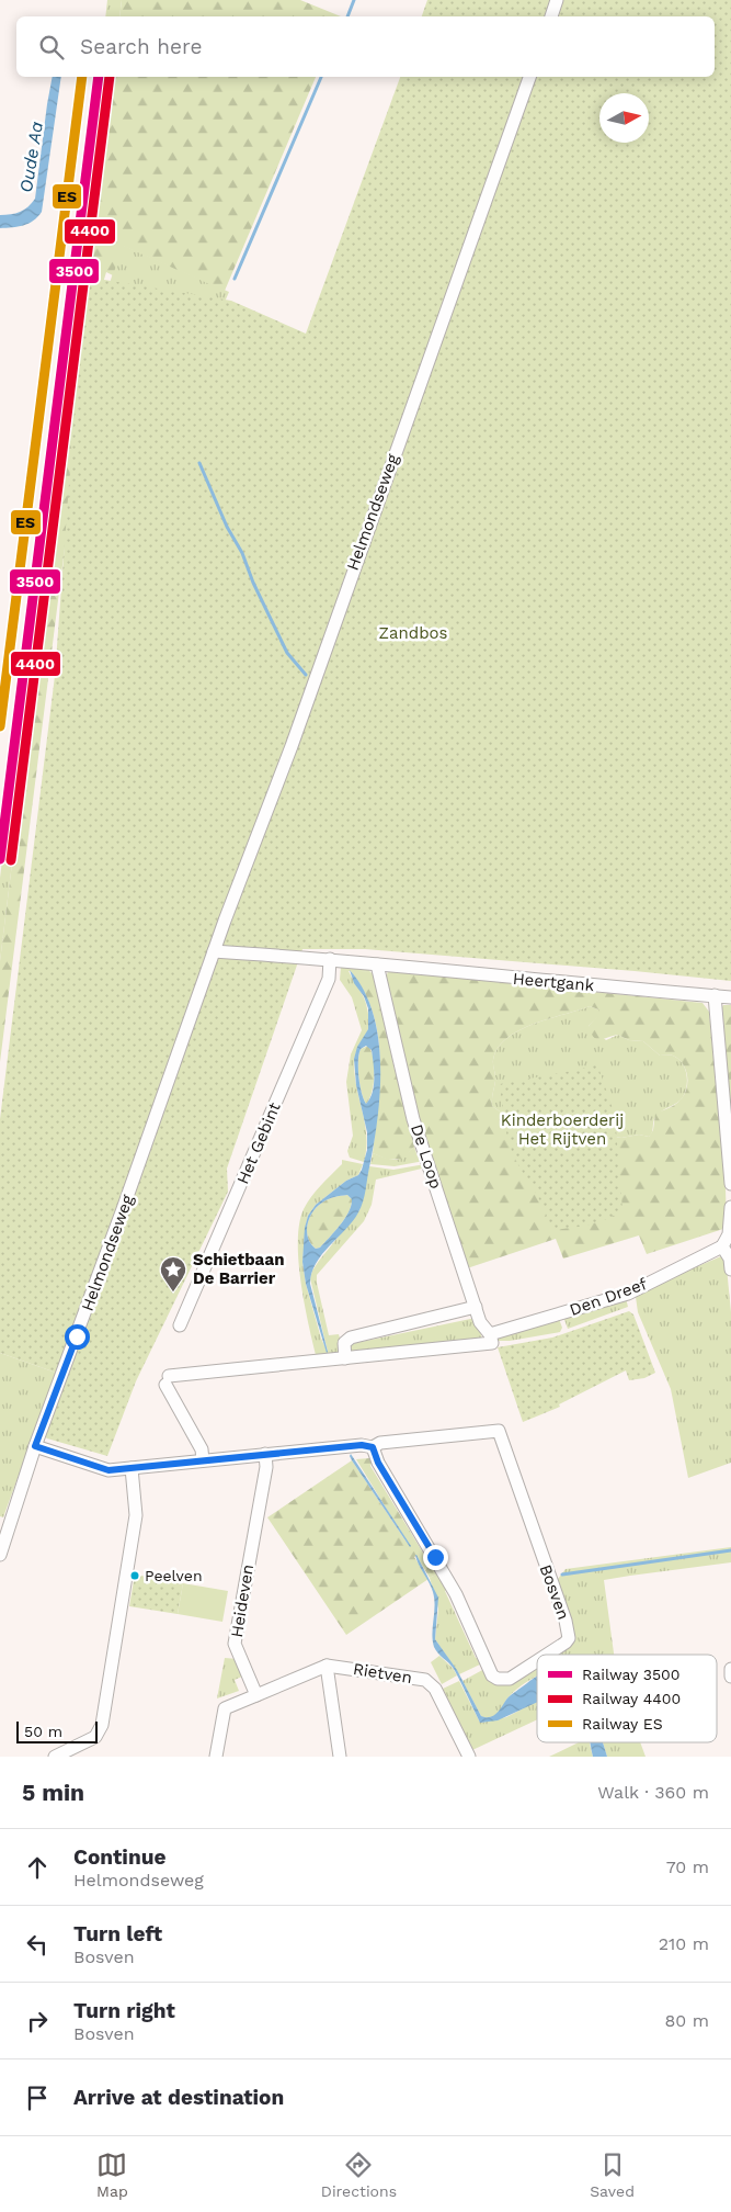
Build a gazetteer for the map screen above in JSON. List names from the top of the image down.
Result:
{
  "streets": {
    "street": [
      "Helmondseweg",
      "Heertgank",
      "Het Gebint",
      "De Loop",
      "Den Dreef",
      "Bosven",
      "Heideven",
      "Rietven"
    ]
  },
  "crossings": [
    ["Helmondseweg", "Bosven"],
    ["Heertgank", "De Loop"],
    ["De Loop", "Den Dreef"],
    ["Den Dreef", "Bosven"],
    ["Bosven", "Heideven"]
  ],
  "water": ["Oude Aa"],
  "parks": ["Zandbos", "Kinderboerderij Het Rijtven"],
  "places": {
    "place": ["Schietbaan De Barrier"],
    "other": ["Peelven"]
  },
  "lines": ["rail line 3500", "rail line 4400", "rail line ES"],
  "legend": ["Railway 3500", "Railway 4400", "Railway ES"],
  "scale_bar": "50 m",
  "north": "right",
  "page": {
    "search": "Search here",
    "scale": "50 m",
    "heading": ["5 min", "Walk · 360 m"],
    "list": [
      ["Continue", "Helmondseweg", "70 m"],
      ["Turn left", "Bosven", "210 m"],
      ["Turn right", "Bosven", "80 m"],
      "Arrive at destination"
    ],
    "nav": ["Map", "Directions", "Saved"]
  }
}
